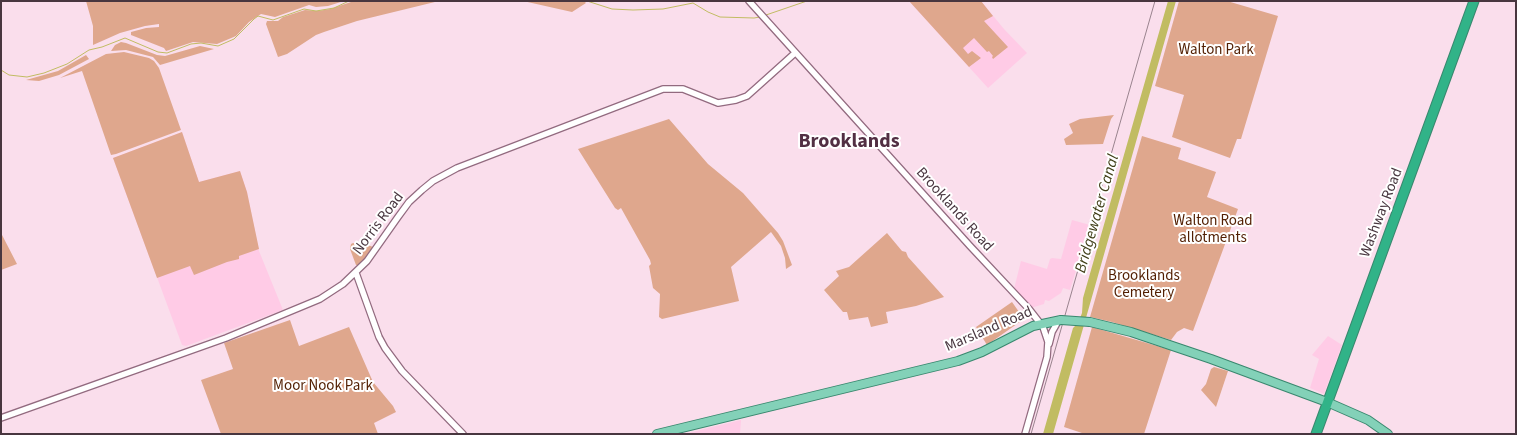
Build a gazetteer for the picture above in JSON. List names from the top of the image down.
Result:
{
  "streets": {
    "highway": ["Washway Road"],
    "main road": ["Marsland Road"],
    "street": ["Brooklands Road", "Norris Road"]
  },
  "crossings": [
    ["Brooklands Road", "Norris Road"],
    ["Brooklands Road", "Marsland Road"],
    ["Washway Road", "Marsland Road"]
  ],
  "districts": ["Brooklands"],
  "water": ["Bridgewater Canal"],
  "parks": [
    "Walton Park",
    "Walton Road allotments",
    "Brooklands Cemetery",
    "Moor Nook Park"
  ]
}
